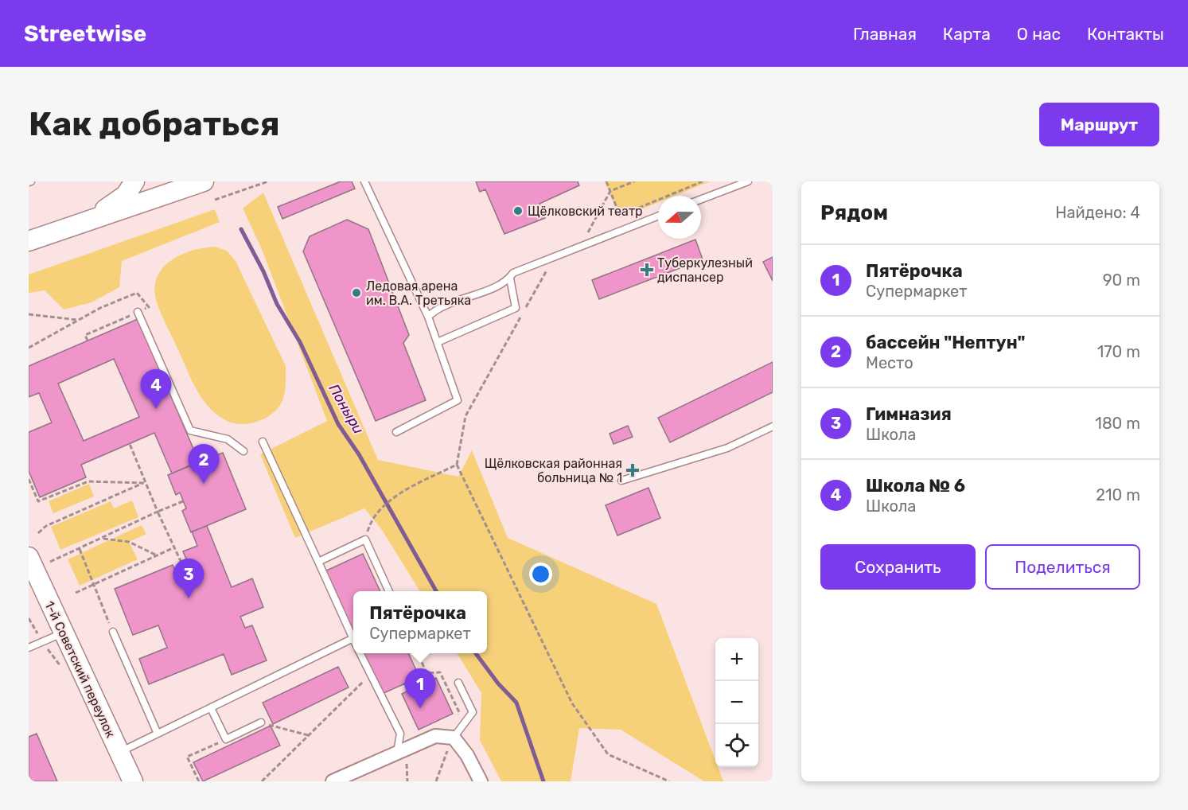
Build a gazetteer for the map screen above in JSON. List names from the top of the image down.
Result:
{
  "streets": {
    "street": ["1-й Советский переулок"]
  },
  "water": ["Поныри"],
  "places": {
    "other": ["Щёлковский театр", "Ледовая арена им. В.А. Третьяка"],
    "health": ["Туберкулезный диспансер", "Щёлковская районная больница № 1"]
  },
  "north": "left",
  "page": {
    "header": "Streetwise",
    "nav": [
      "Главная",
      "Карта",
      "О нас",
      "Контакты"
    ],
    "buttons": [
      "Маршрут",
      ["Сохранить", "Поделиться"]
    ],
    "title": "Как добраться",
    "heading": ["Рядом", "Найдено: 4"],
    "list": [
      {
        "mark": "1",
        "name": "Пятёрочка",
        "note": "Супермаркет",
        "value": "90 m"
      },
      {
        "mark": "2",
        "name": "бассейн \"Нептун\"",
        "note": "Место",
        "value": "170 m"
      },
      {
        "mark": "3",
        "name": "Гимназия",
        "note": "Школа",
        "value": "180 m"
      },
      {
        "mark": "4",
        "name": "Школа № 6",
        "note": "Школа",
        "value": "210 m"
      }
    ],
    "pins": [
      "4",
      "2",
      "3",
      "1"
    ],
    "popup": ["Пятёрочка", "Супермаркет"],
    "map_buttons": ["+", "−"]
  }
}
